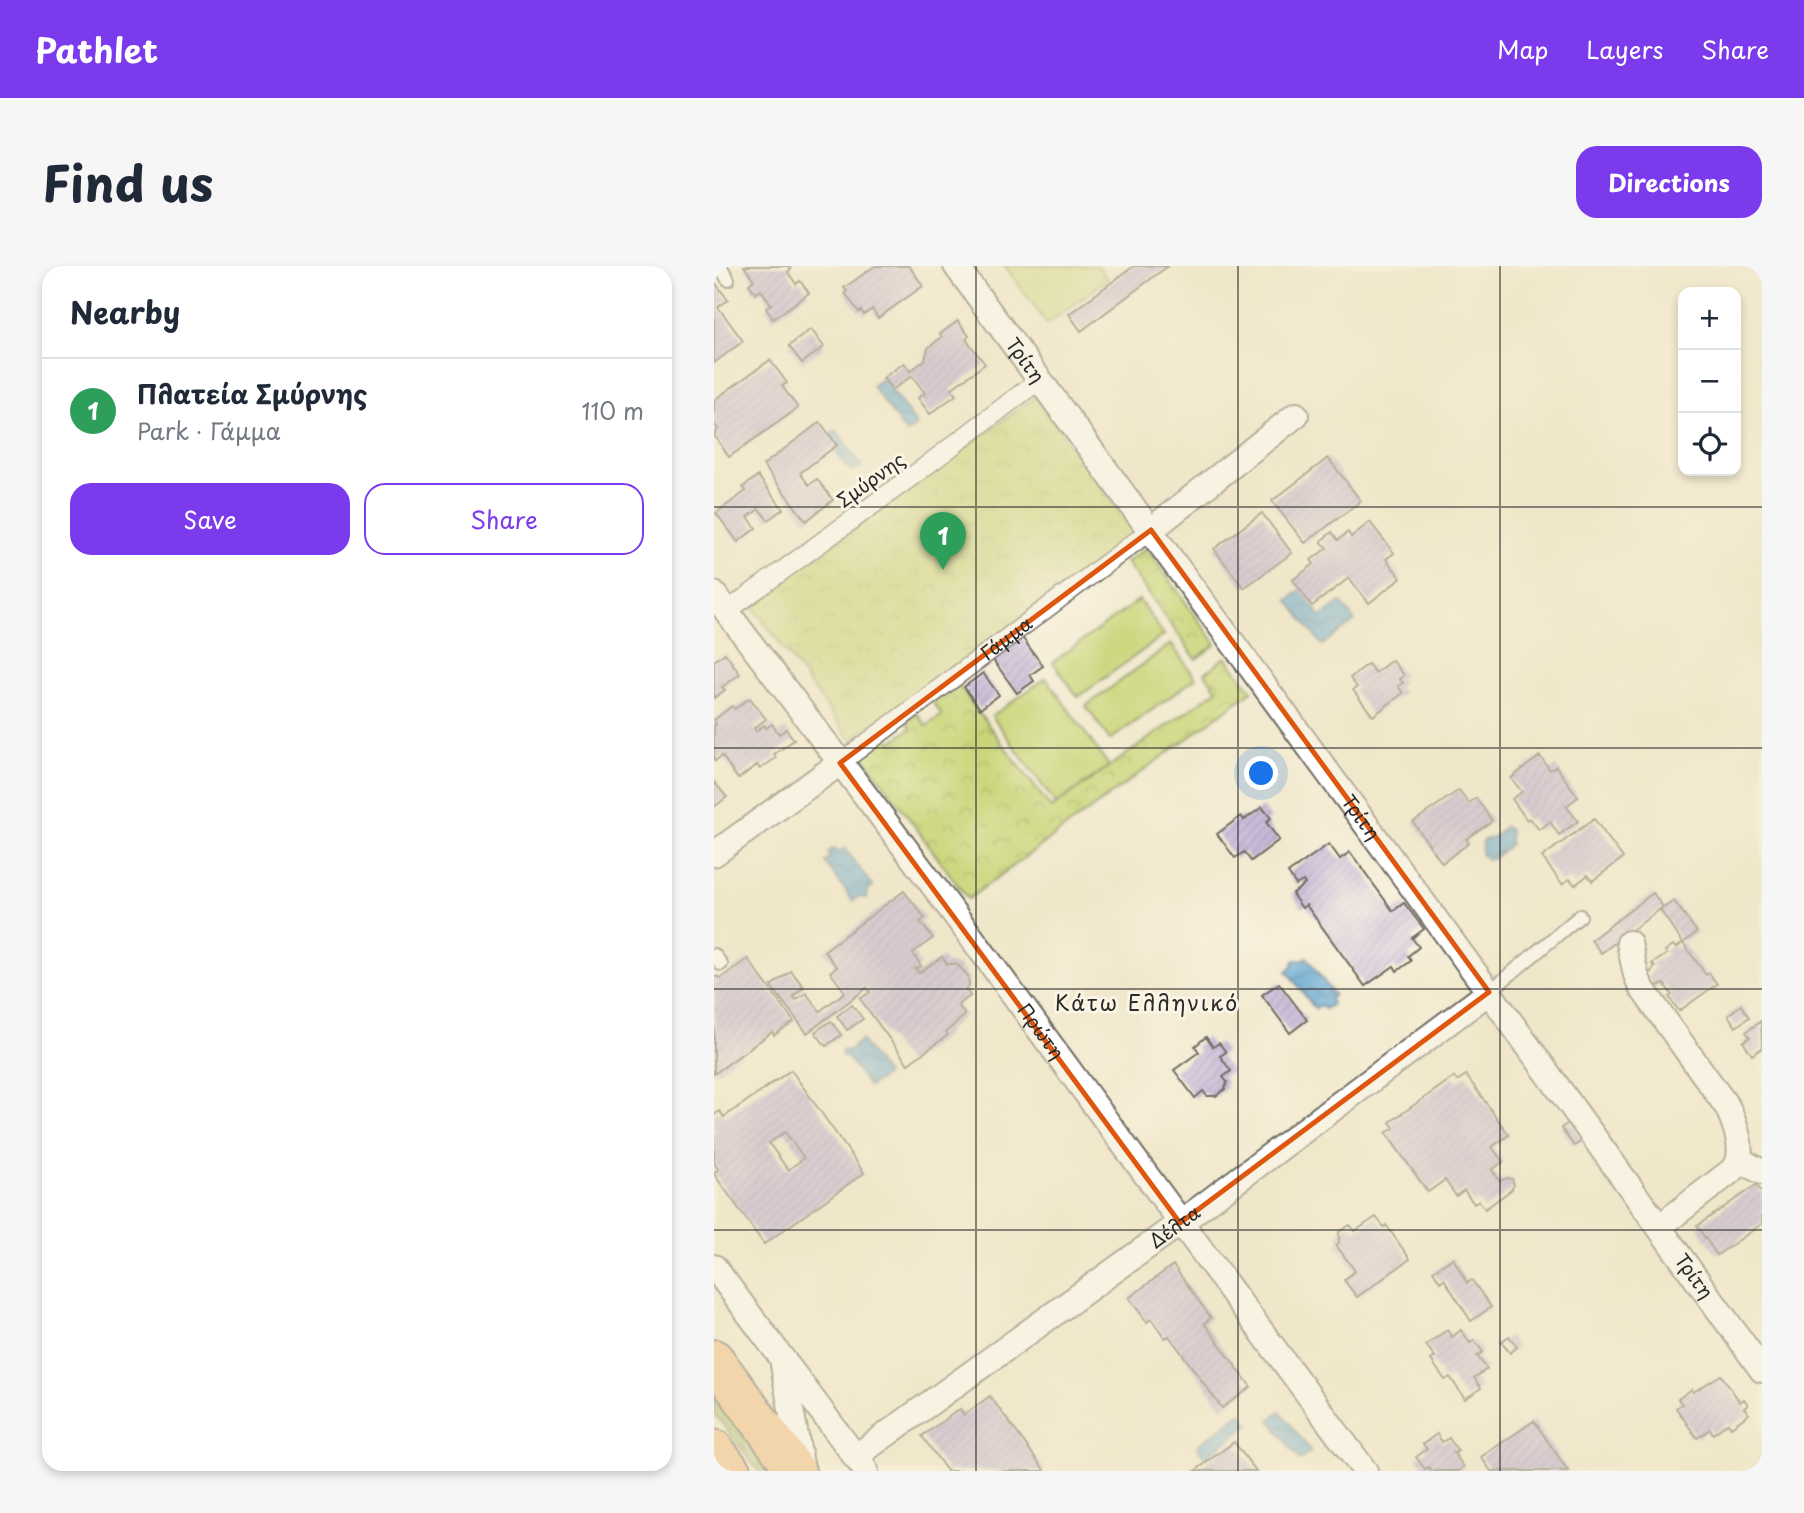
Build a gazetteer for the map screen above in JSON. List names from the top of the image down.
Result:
{
  "streets": {
    "street": [
      "Τρίτη",
      "Σμύρνης",
      "Γάμμα",
      "Πρώτη",
      "Δέλτα"
    ]
  },
  "crossings": [
    ["Τρίτη", "Σμύρνης"],
    ["Τρίτη", "Γάμμα"],
    ["Τρίτη", "Δέλτα"],
    ["Σμύρνης", "Πρώτη"],
    ["Γάμμα", "Πρώτη"],
    ["Πρώτη", "Δέλτα"]
  ],
  "districts": ["Κάτω Ελληνικό"],
  "page": {
    "header": "Pathlet",
    "nav": ["Map", "Layers", "Share"],
    "title": "Find us",
    "buttons": [
      "Directions",
      ["Save", "Share"]
    ],
    "heading": "Nearby",
    "map_buttons": ["+", "−"],
    "list": [
      {
        "mark": "1",
        "name": "Πλατεία Σμύρνης",
        "note": "Park · Γάμμα",
        "value": "110 m"
      }
    ],
    "pins": "1"
  }
}
